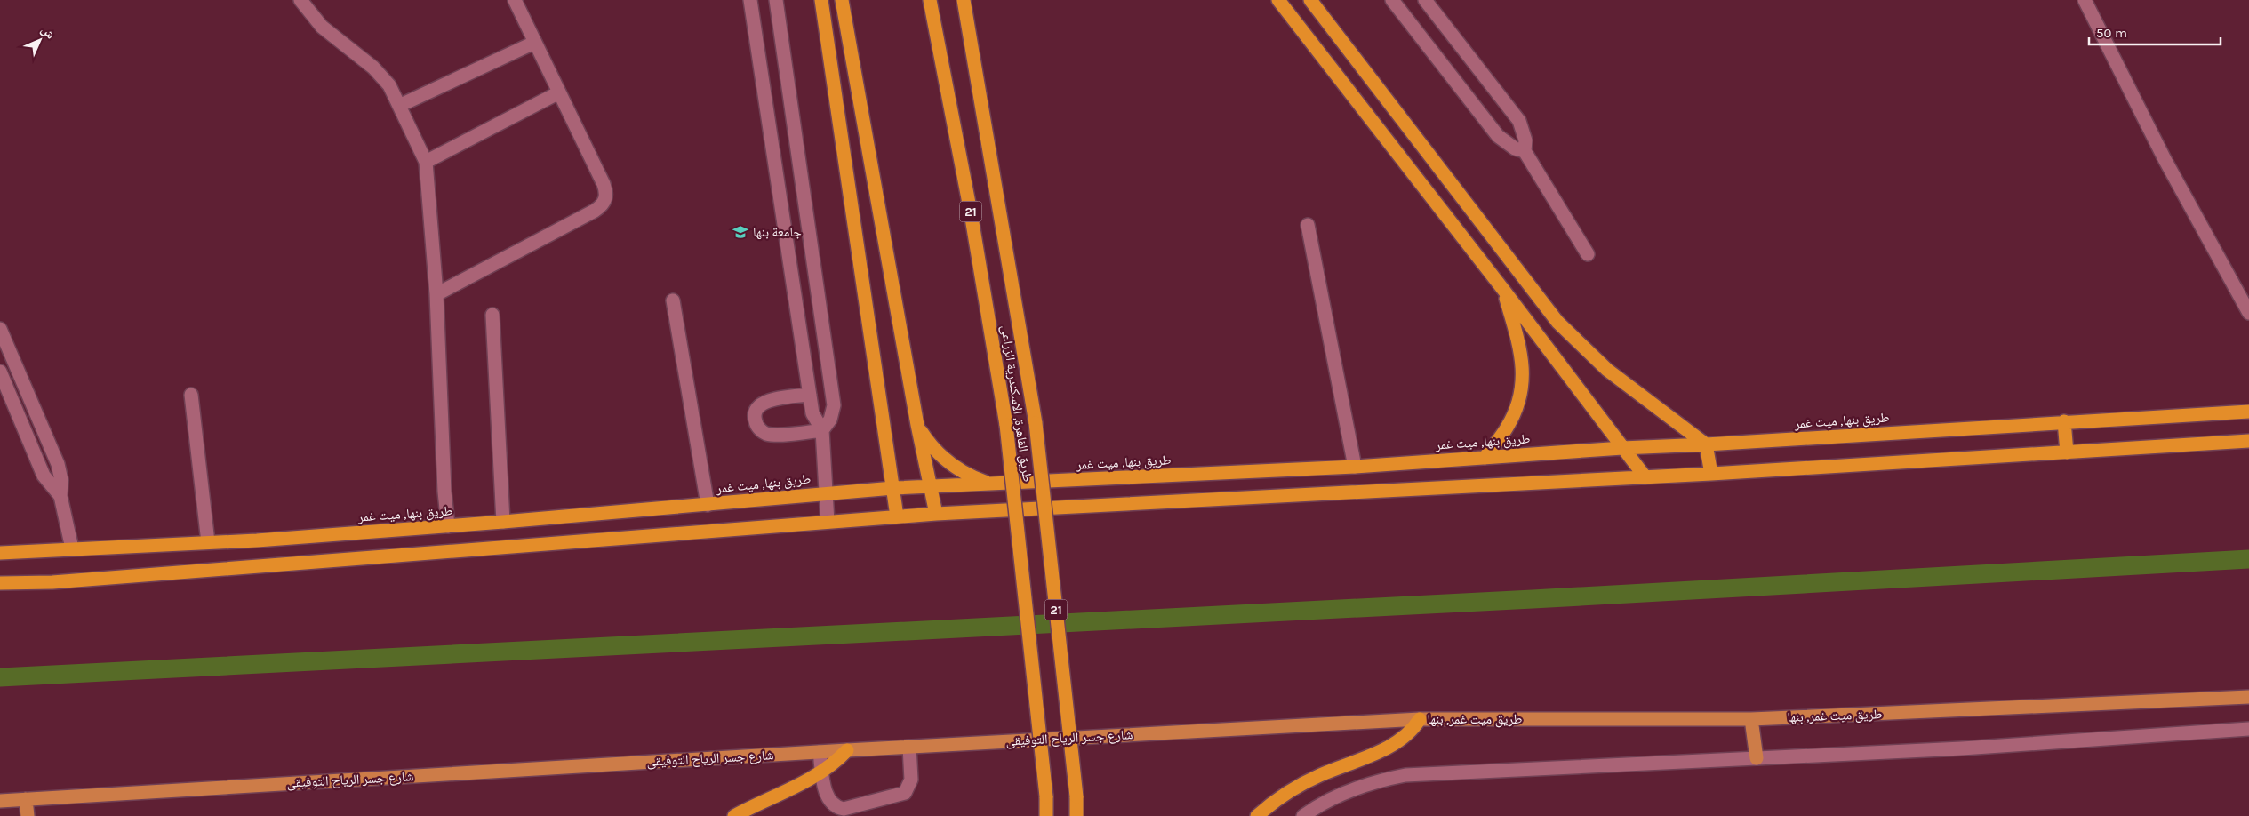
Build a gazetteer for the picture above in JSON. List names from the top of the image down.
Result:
{
  "streets": {
    "highway": ["21", "طريق القاهرة, الاسكندرية الزراعى", "طريق بنها, ميت غمر"],
    "main road": ["طريق ميت غمر, بنها", "شارع جسر الرياح التوفيقى"]
  },
  "crossings": [
    ["طريق ميت غمر, بنها", "شارع جسر الرياح التوفيقى"]
  ],
  "places": {
    "school or university": ["جامعة بنها"]
  },
  "scale_bar": "50 m",
  "north": "top right"
}
